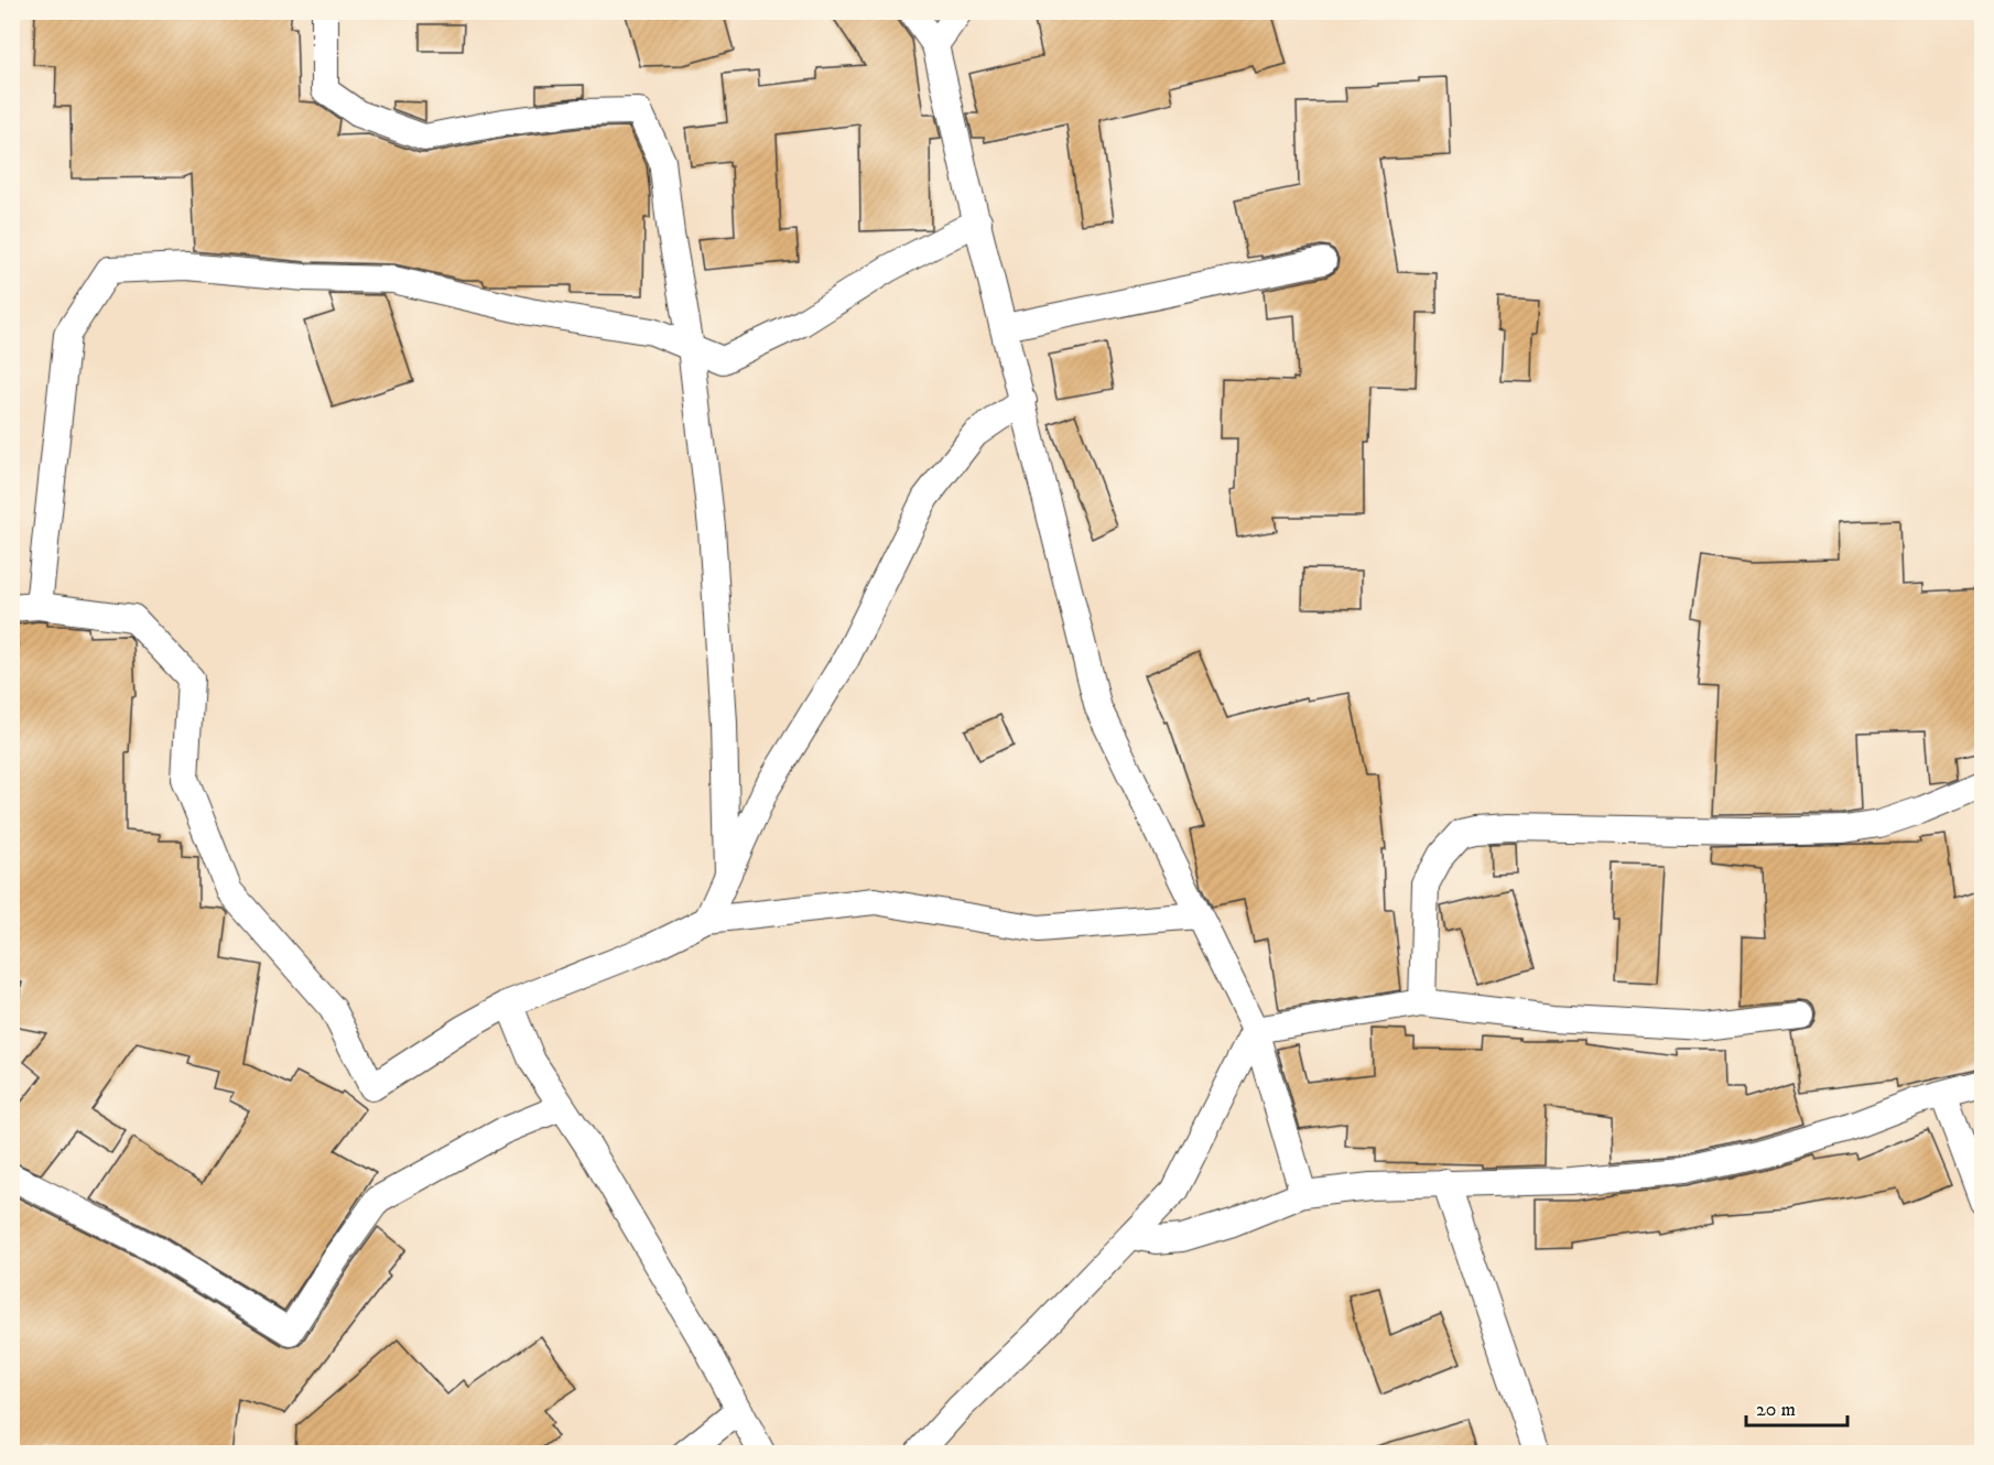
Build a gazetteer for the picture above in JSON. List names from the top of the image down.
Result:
{
  "scale_bar": "20 m"
}
